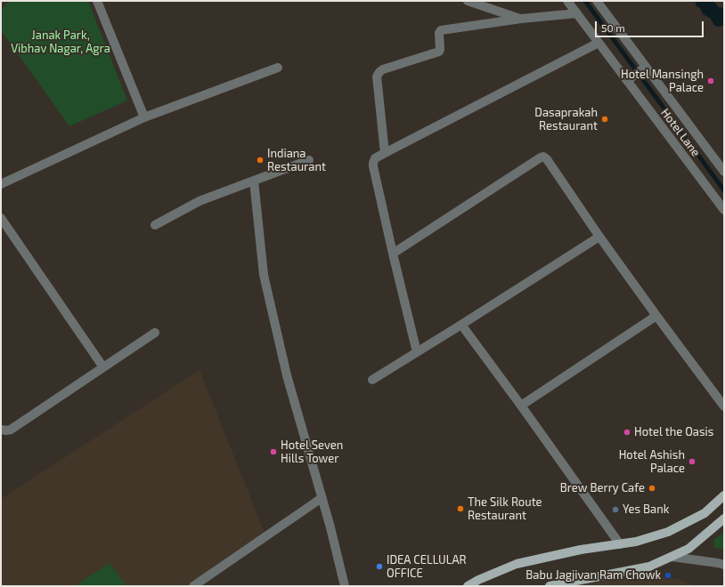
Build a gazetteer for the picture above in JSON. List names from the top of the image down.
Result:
{
  "streets": {
    "street": ["Hotel Lane"]
  },
  "parks": ["Janak Park, Vibhav Nagar, Agra"],
  "places": [
    "Hotel Mansingh Palace",
    "Dasaprakah Restaurant",
    "Indiana Restaurant",
    "Hotel the Oasis",
    "Hotel Seven Hills Tower",
    "Hotel Ashish Palace",
    "Brew Berry Cafe",
    "The Silk Route Restaurant",
    "Yes Bank",
    "IDEA CELLULAR OFFICE",
    "Babu Jagjivan Ram Chowk"
  ],
  "scale_bar": "50 m"
}
